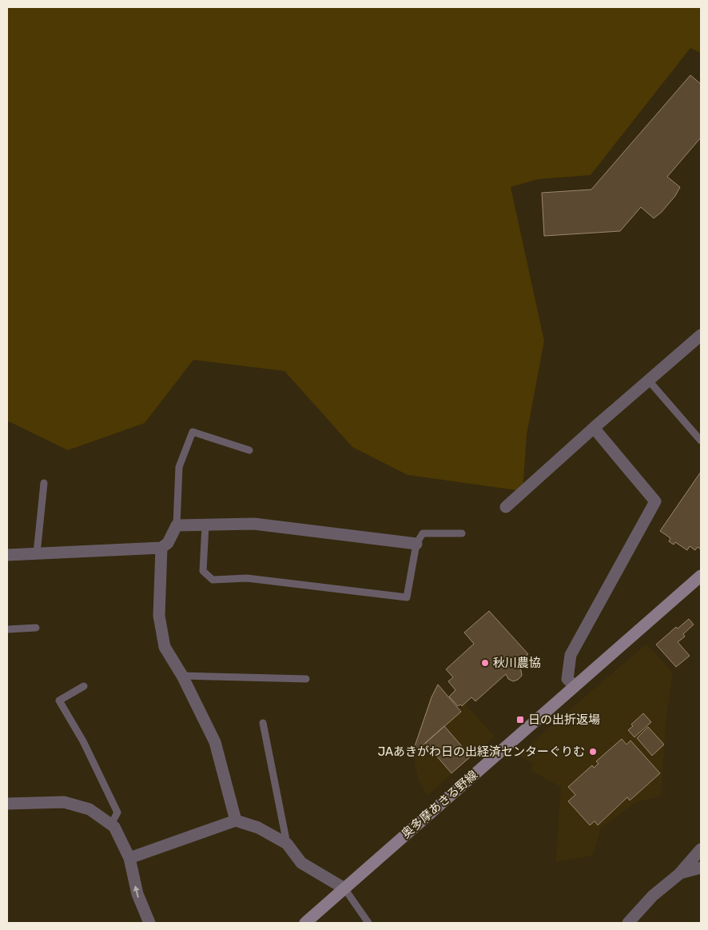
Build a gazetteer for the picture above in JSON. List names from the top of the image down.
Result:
{
  "streets": {
    "main road": ["奥多摩あきる野線"]
  },
  "places": {
    "other": ["秋川農協", "JAあきがわ日の出経済センターぐりむ"],
    "transit": ["日の出折返場"]
  }
}
